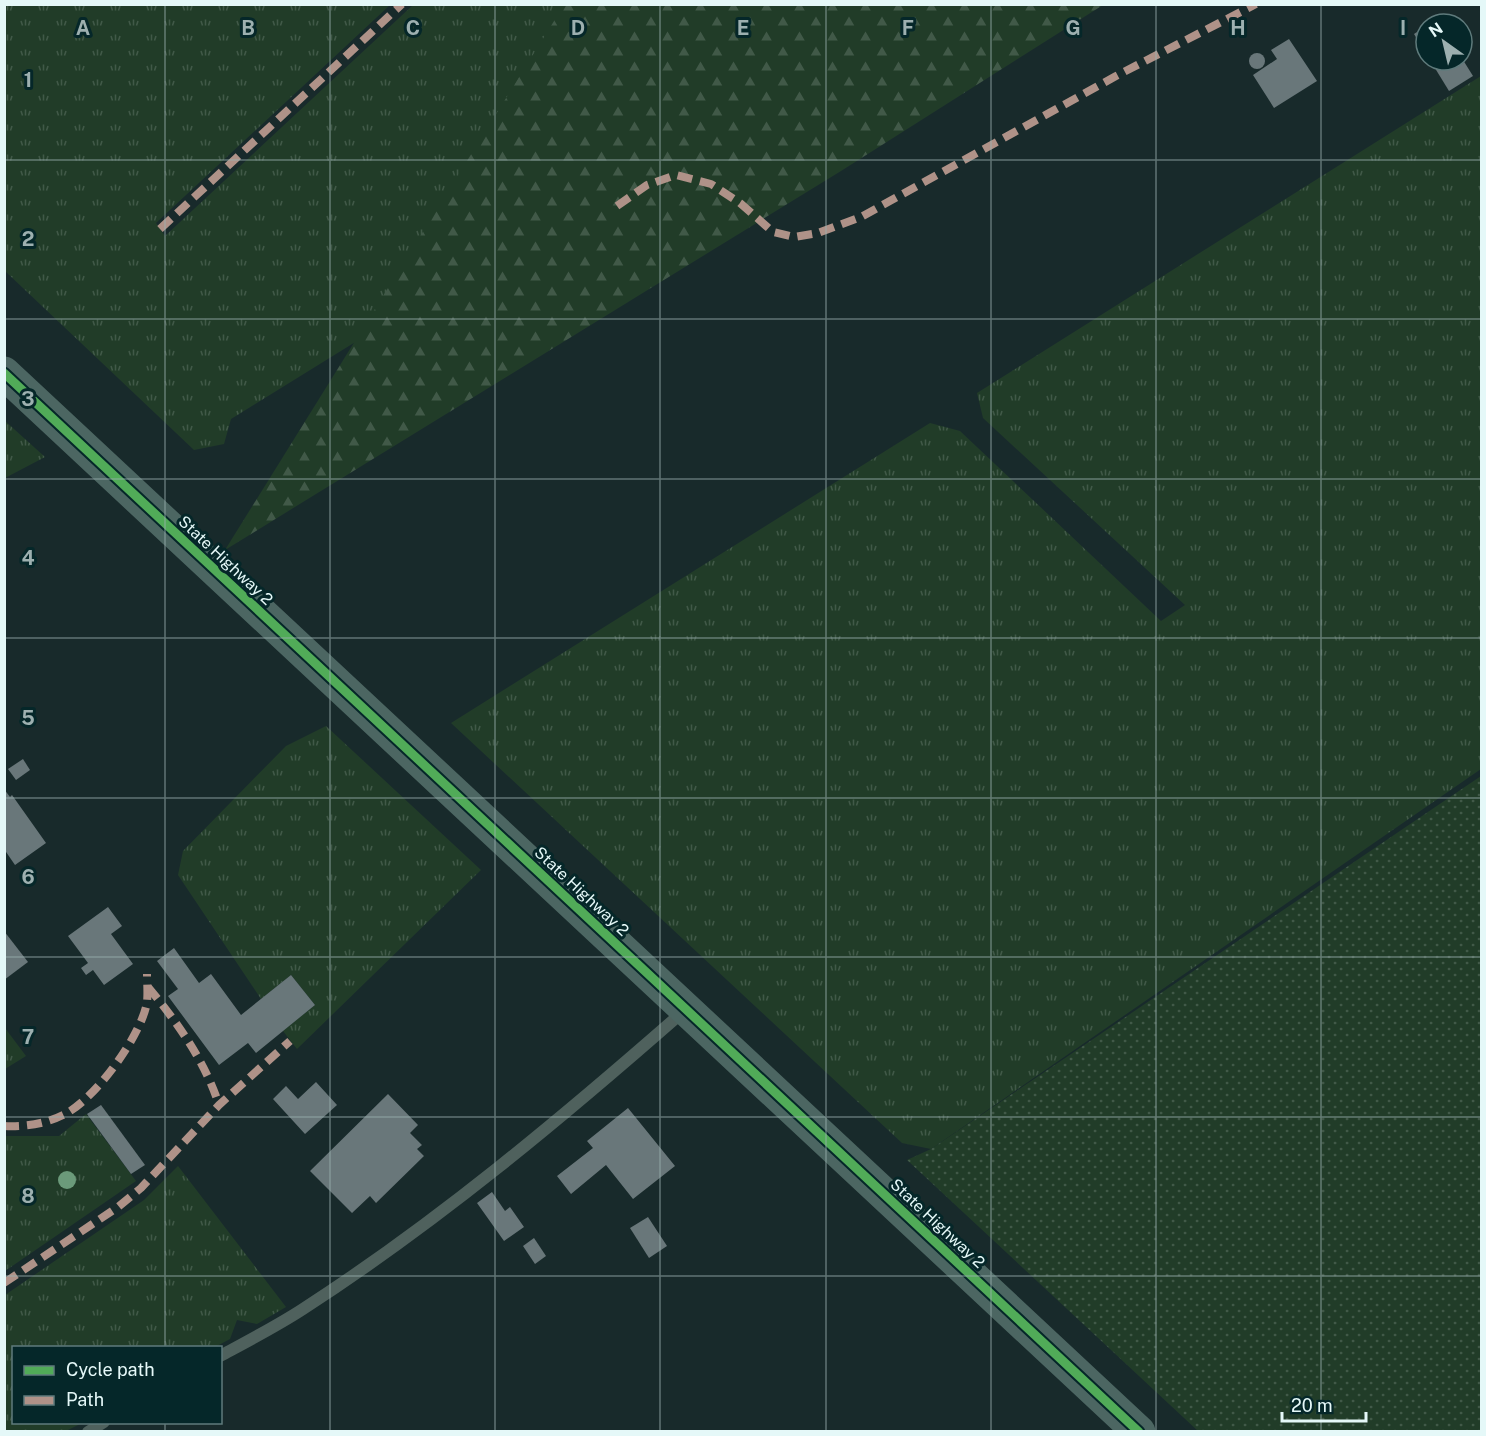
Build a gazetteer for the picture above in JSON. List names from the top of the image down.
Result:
{
  "streets": {
    "highway": ["State Highway 2"]
  },
  "legend": ["Cycle path", "Path"],
  "scale_bar": "20 m",
  "north": "top left",
  "grid": {
    "columns": [
      "A",
      "B",
      "C",
      "D",
      "E",
      "F",
      "G",
      "H",
      "I"
    ],
    "rows": [
      "1",
      "2",
      "3",
      "4",
      "5",
      "6",
      "7",
      "8"
    ]
  }
}
